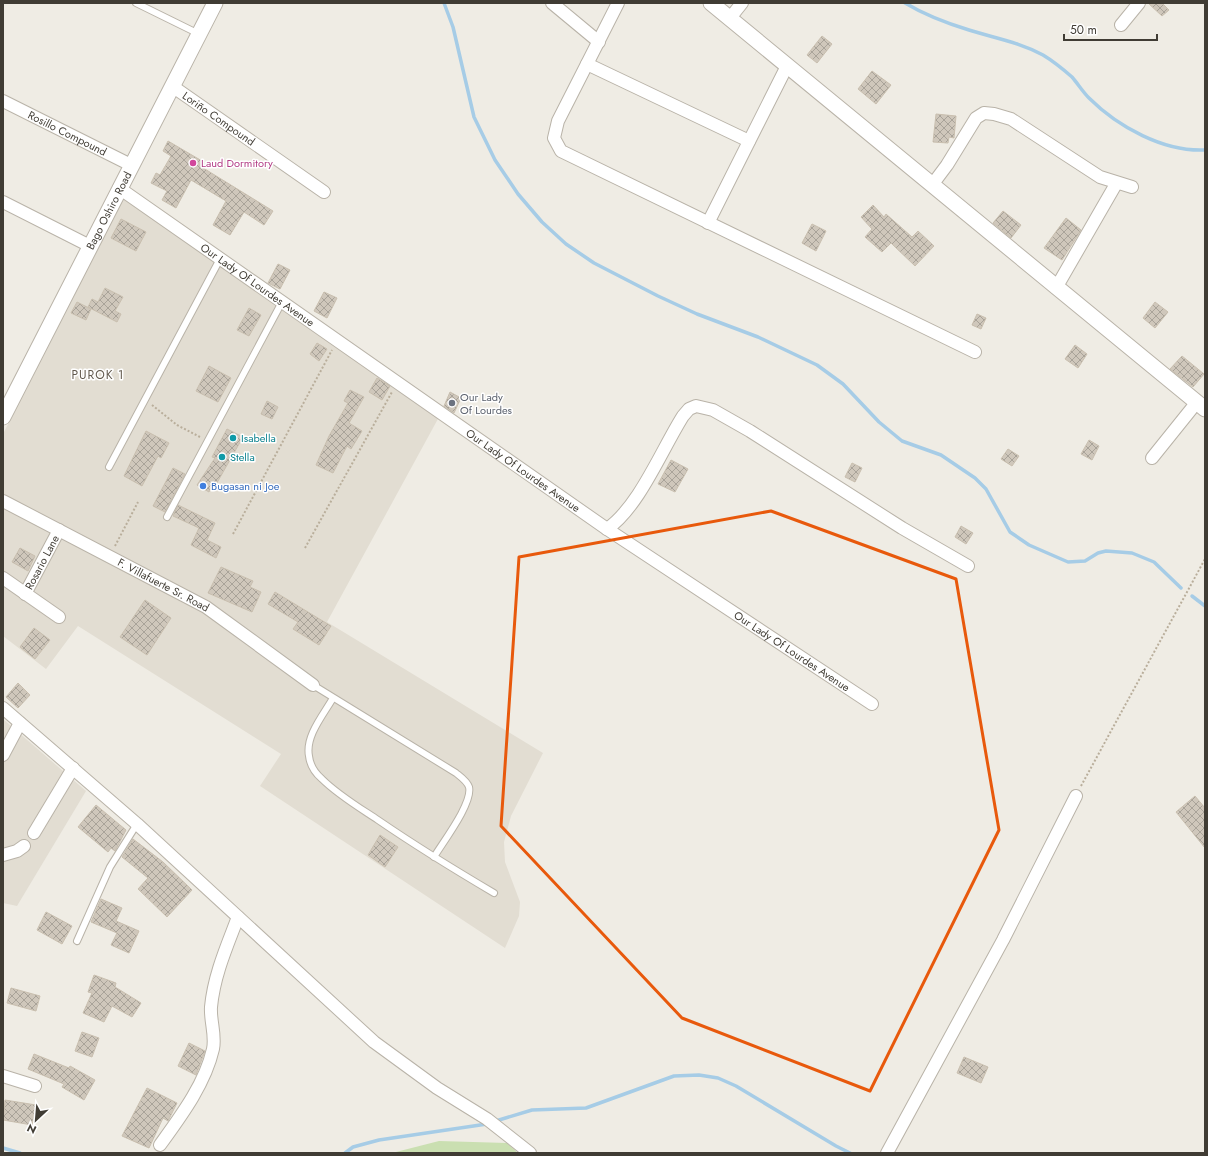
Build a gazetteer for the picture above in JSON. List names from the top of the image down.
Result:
{
  "streets": {
    "street": [
      "Loriño Compound",
      "Rosillo Compound",
      "Bago Oshiro Road",
      "Our Lady Of Lourdes Avenue",
      "Rosario Lane",
      "F. Villafuerte Sr. Road"
    ]
  },
  "crossings": [
    ["Loriño Compound", "Bago Oshiro Road"],
    ["Rosillo Compound", "Bago Oshiro Road"],
    ["Bago Oshiro Road", "Our Lady Of Lourdes Avenue"],
    ["Rosario Lane", "F. Villafuerte Sr. Road"]
  ],
  "districts": ["PUROK 1"],
  "places": [
    "Laud Dormitory",
    "Our Lady Of Lourdes",
    "Isabella",
    "Stella",
    "Bugasan ni Joe"
  ],
  "scale_bar": "50 m",
  "north": "bottom left"
}
